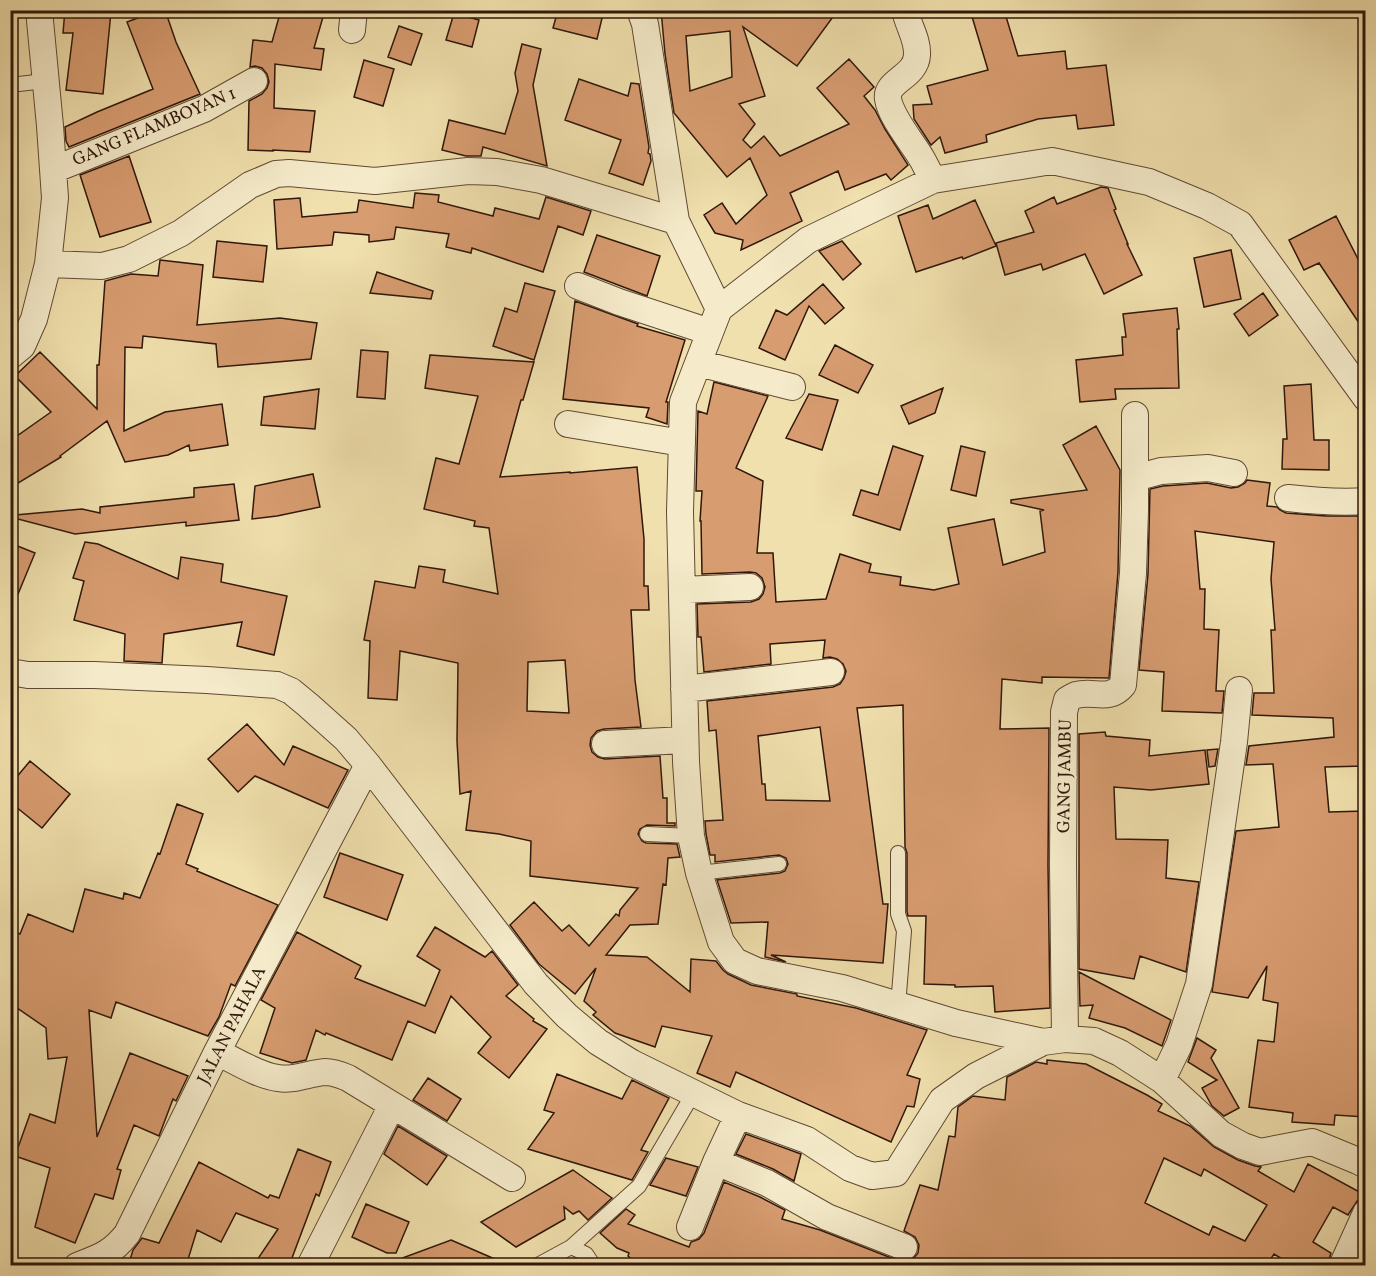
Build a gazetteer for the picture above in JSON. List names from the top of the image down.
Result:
{
  "streets": {
    "street": ["GANG FLAMBOYAN 1", "GANG JAMBU", "JALAN PAHALA"]
  }
}
